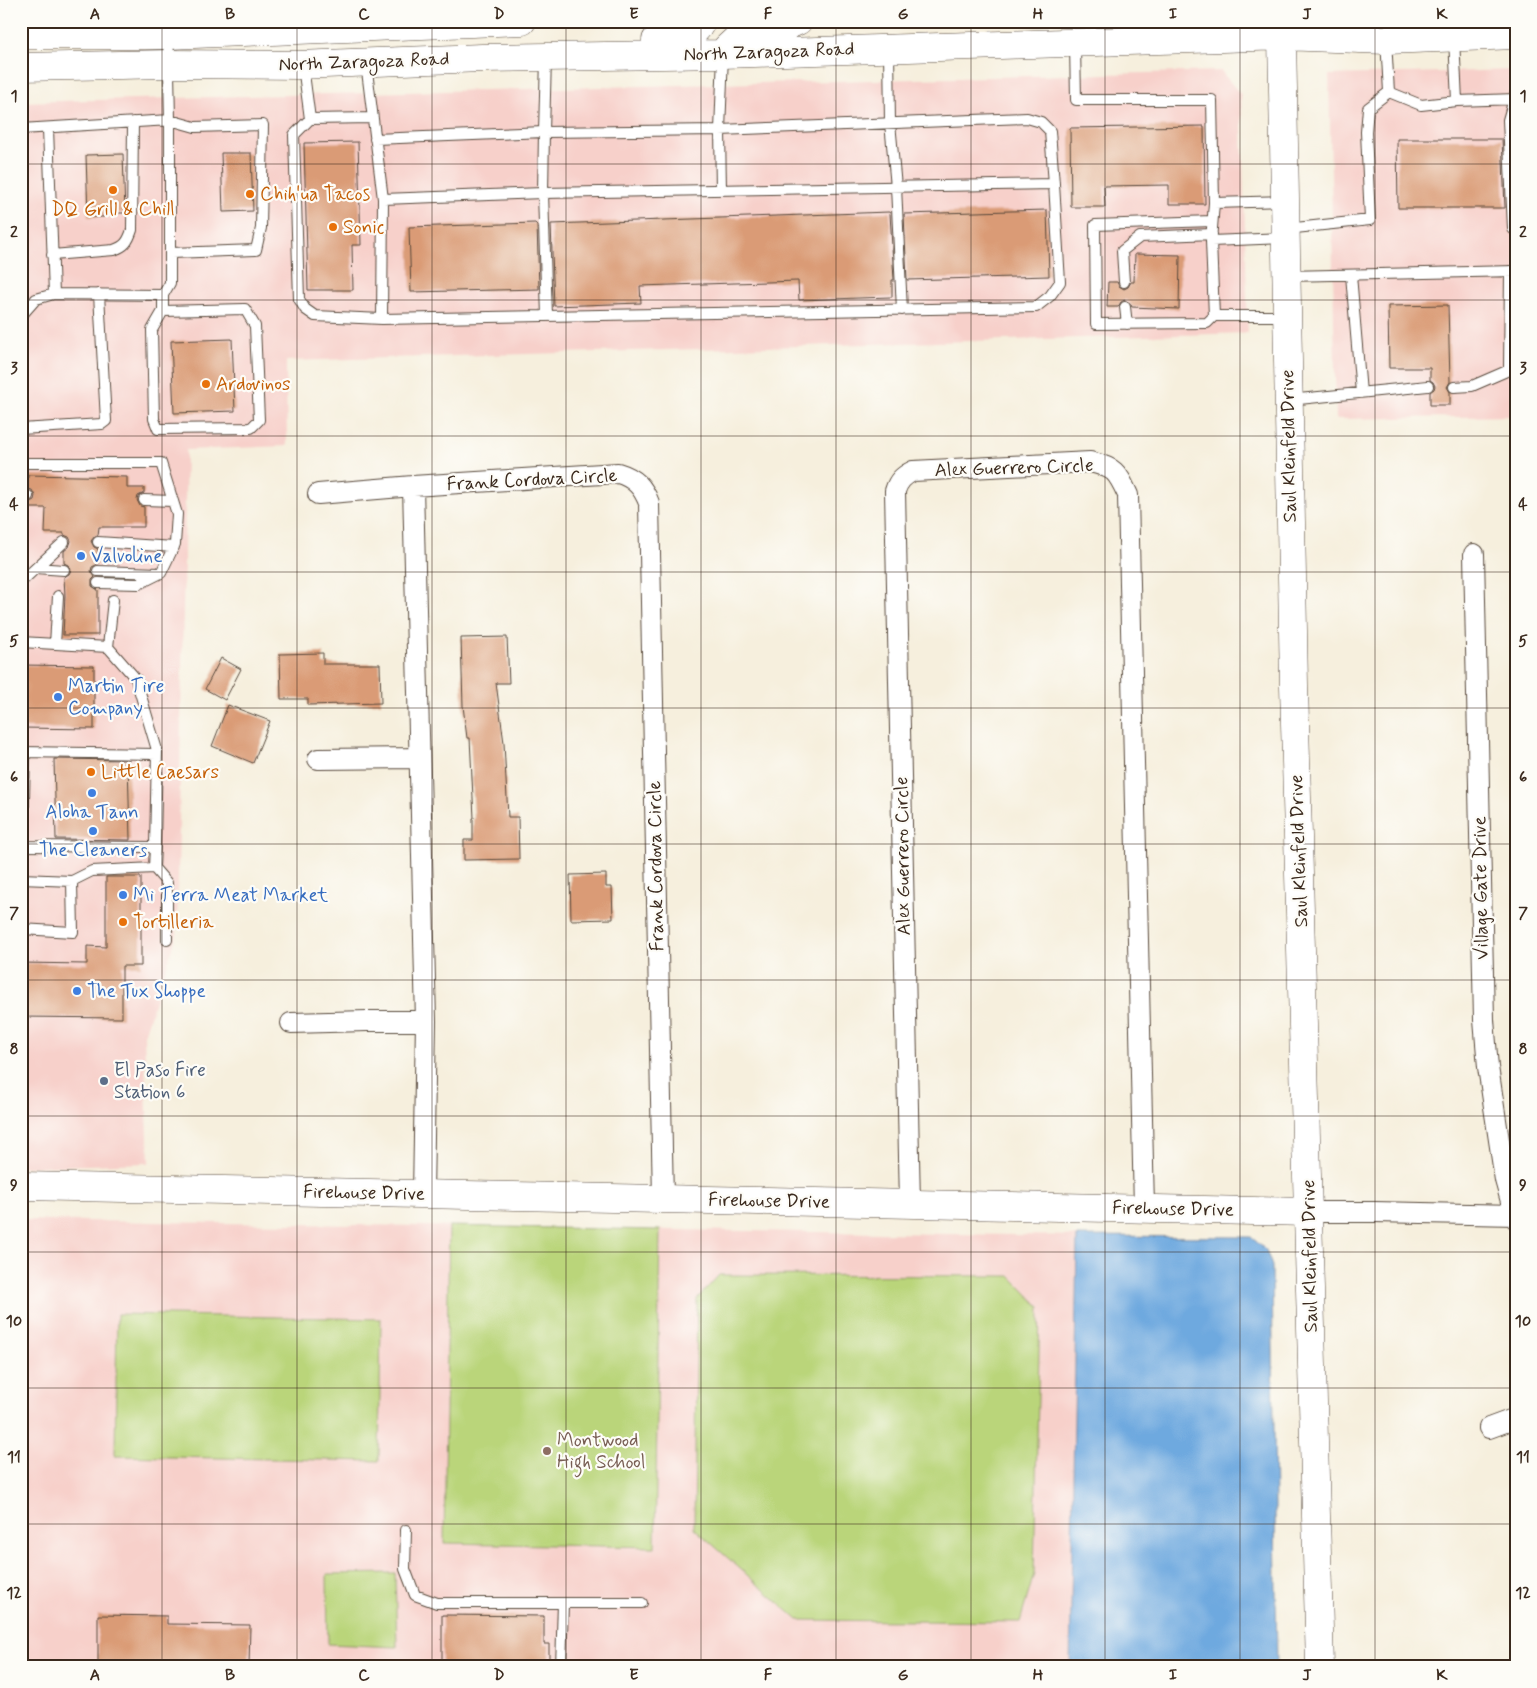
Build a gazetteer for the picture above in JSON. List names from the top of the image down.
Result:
{
  "streets": {
    "main road": ["North Zaragoza Road", "Saul Kleinfeld Drive", "Firehouse Drive"],
    "street": ["Alex Guerrero Circle", "Frank Cordova Circle", "Village Gate Drive"]
  },
  "crossings": [
    ["North Zaragoza Road", "Saul Kleinfeld Drive"],
    ["Saul Kleinfeld Drive", "Firehouse Drive"],
    ["Alex Guerrero Circle", "Firehouse Drive"],
    ["Frank Cordova Circle", "Firehouse Drive"],
    ["Village Gate Drive", "Firehouse Drive"]
  ],
  "places": [
    "DQ Grill & Chill",
    "Chih'ua Tacos",
    "Sonic",
    "Ardovinos",
    "Valvoline",
    "Martin Tire Company",
    "Little Caesars",
    "Aloha Tann",
    "The Cleaners",
    "Mi Terra Meat Market",
    "Tortilleria",
    "The Tux Shoppe",
    "El Paso Fire Station 6",
    "Montwood High School"
  ],
  "grid": {
    "columns": [
      "A",
      "B",
      "C",
      "D",
      "E",
      "F",
      "G",
      "H",
      "I",
      "J",
      "K"
    ],
    "rows": [
      "1",
      "2",
      "3",
      "4",
      "5",
      "6",
      "7",
      "8",
      "9",
      "10",
      "11",
      "12"
    ]
  }
}
